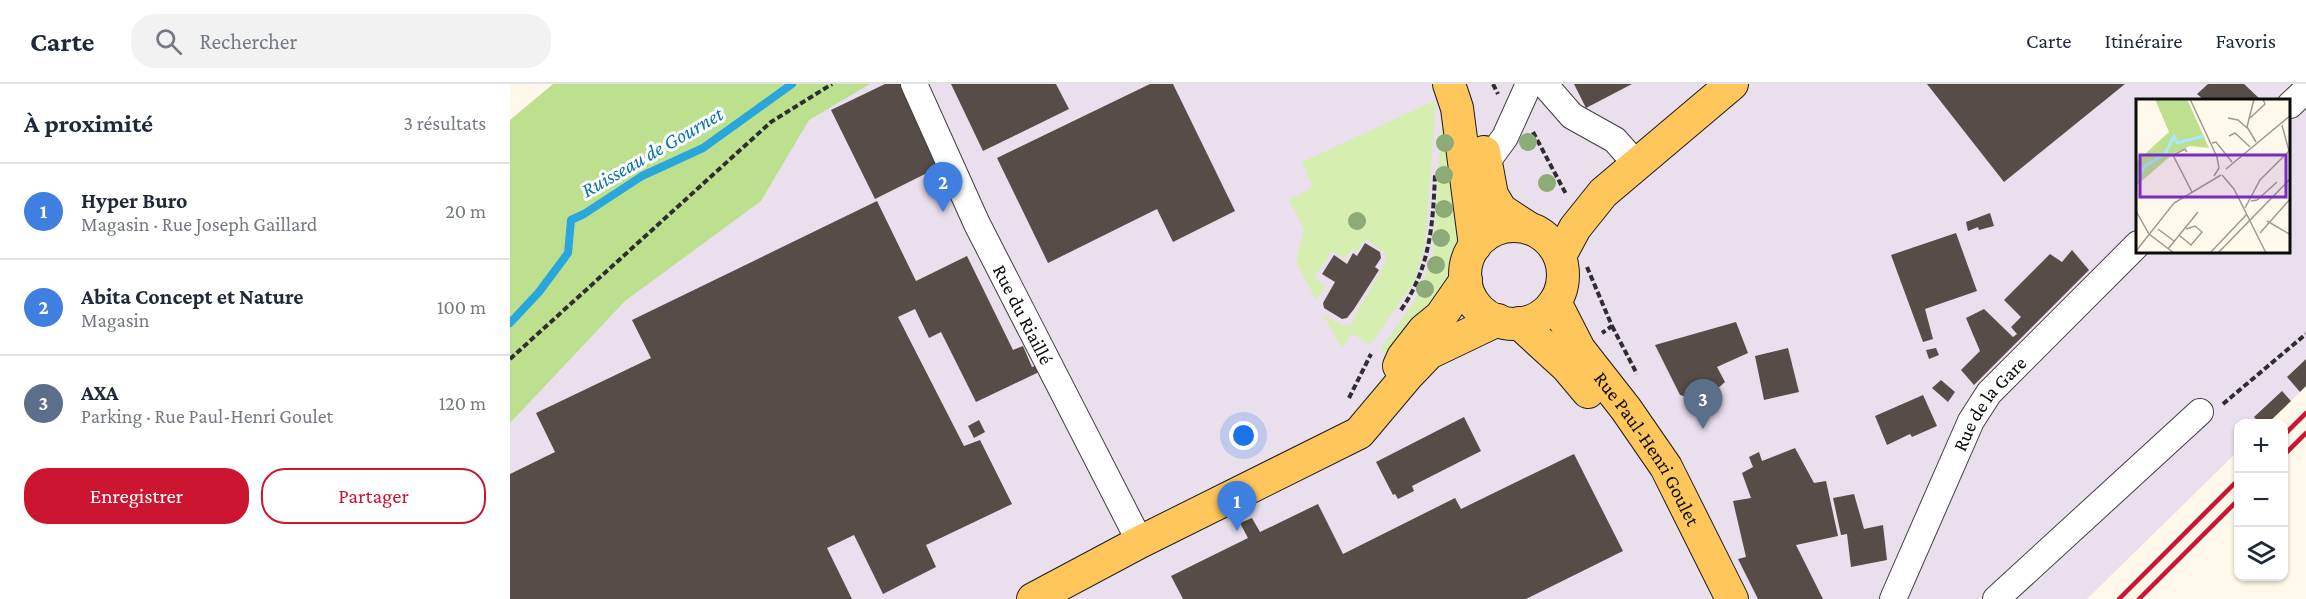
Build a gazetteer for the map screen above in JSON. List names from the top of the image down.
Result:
{
  "streets": {
    "main road": ["Rue Paul-Henri Goulet"],
    "street": ["Rue du Riaillé", "Rue de la Gare"]
  },
  "water": ["Ruisseau de Gournet"],
  "page": {
    "header": "Carte",
    "search": "Rechercher",
    "nav": ["Carte", "Itinéraire", "Favoris"],
    "heading": ["À proximité", "3 résultats"],
    "list": [
      {
        "mark": "1",
        "name": "Hyper Buro",
        "note": "Magasin · Rue Joseph Gaillard",
        "value": "20 m"
      },
      {
        "mark": "2",
        "name": "Abita Concept et Nature",
        "note": "Magasin",
        "value": "100 m"
      },
      {
        "mark": "3",
        "name": "AXA",
        "note": "Parking · Rue Paul-Henri Goulet",
        "value": "120 m"
      }
    ],
    "pins": ["2", "3", "1"],
    "map_buttons": ["+", "−"],
    "buttons": ["Enregistrer", "Partager"]
  }
}
